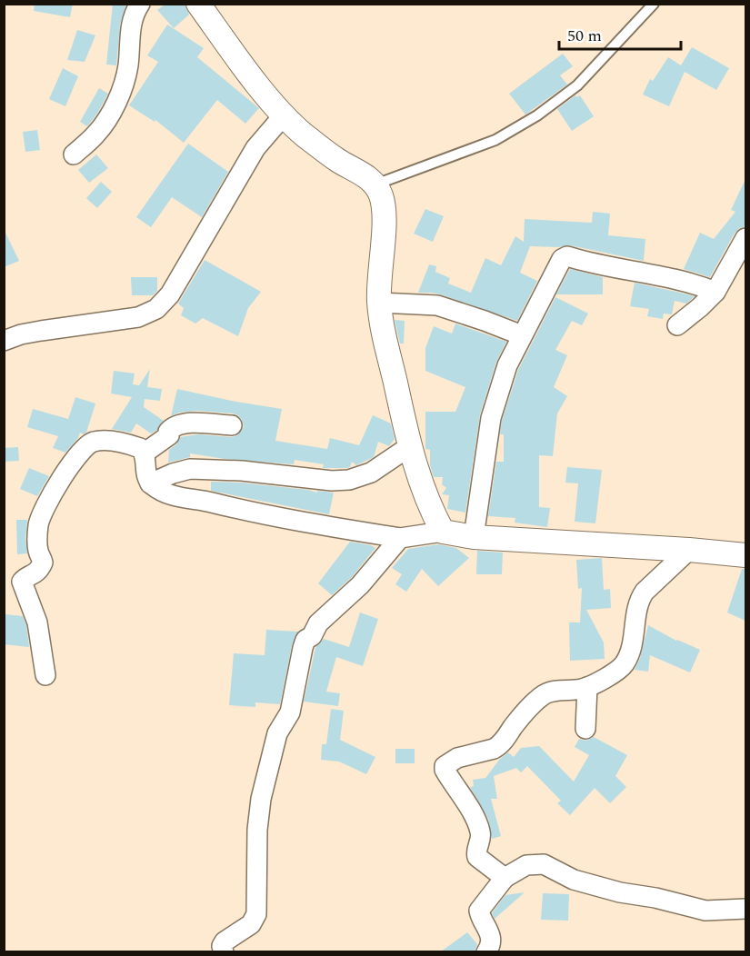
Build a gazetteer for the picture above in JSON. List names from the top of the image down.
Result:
{
  "scale_bar": "50 m"
}
